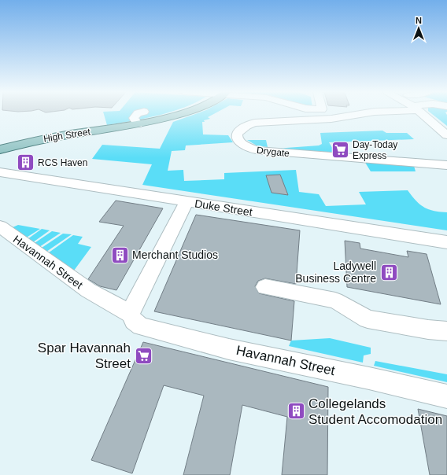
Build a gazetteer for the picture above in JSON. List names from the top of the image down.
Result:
{
  "streets": {
    "main road": ["High Street"],
    "street": ["Drygate", "Duke Street", "Havannah Street"]
  },
  "places": {
    "supermarket": ["Day-Today Express", "Spar Havannah Street"],
    "building": [
      "RCS Haven",
      "Merchant Studios",
      "Ladywell Business Centre",
      "Collegelands Student Accomodation"
    ]
  },
  "north": "top"
}
